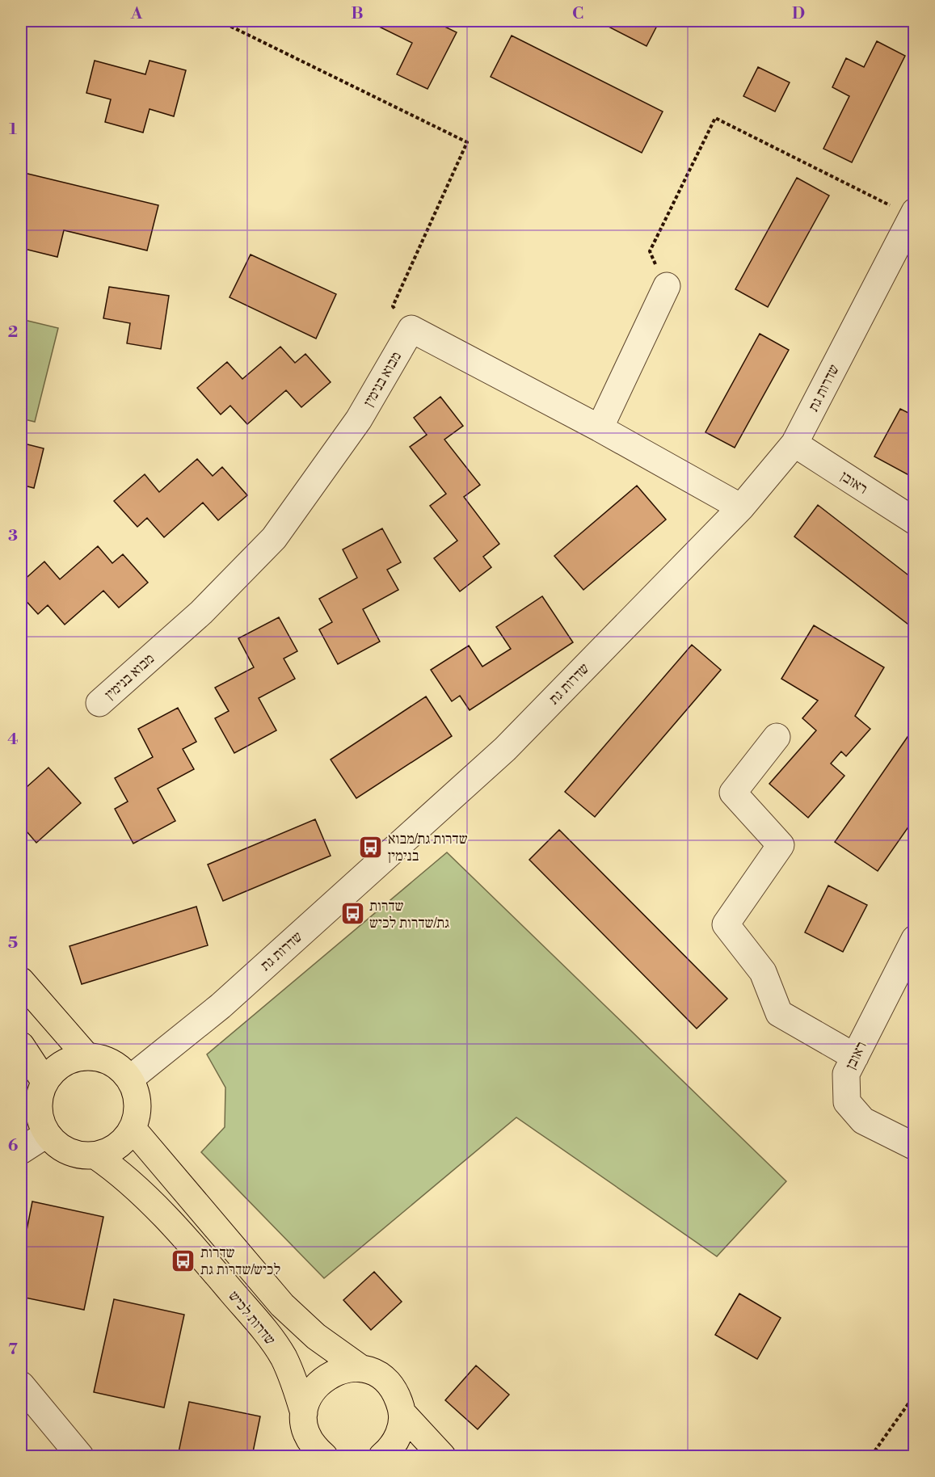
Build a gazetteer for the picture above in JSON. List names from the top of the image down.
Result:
{
  "streets": {
    "main road": ["שדרות לכיש"],
    "street": ["מבוא בנימין", "שדרות גת", "ראובן"]
  },
  "crossings": [
    ["שדרות גת", "ראובן"],
    ["שדרות גת", "שדרות לכיש"]
  ],
  "places": {
    "bus stop": ["שדרות גת/מבוא בנימין", "שדרות גת/שדרות לכיש", "שדרות לכיש/שדרות גת"]
  },
  "grid": {
    "columns": [
      "A",
      "B",
      "C",
      "D"
    ],
    "rows": [
      "1",
      "2",
      "3",
      "4",
      "5",
      "6",
      "7"
    ]
  }
}
